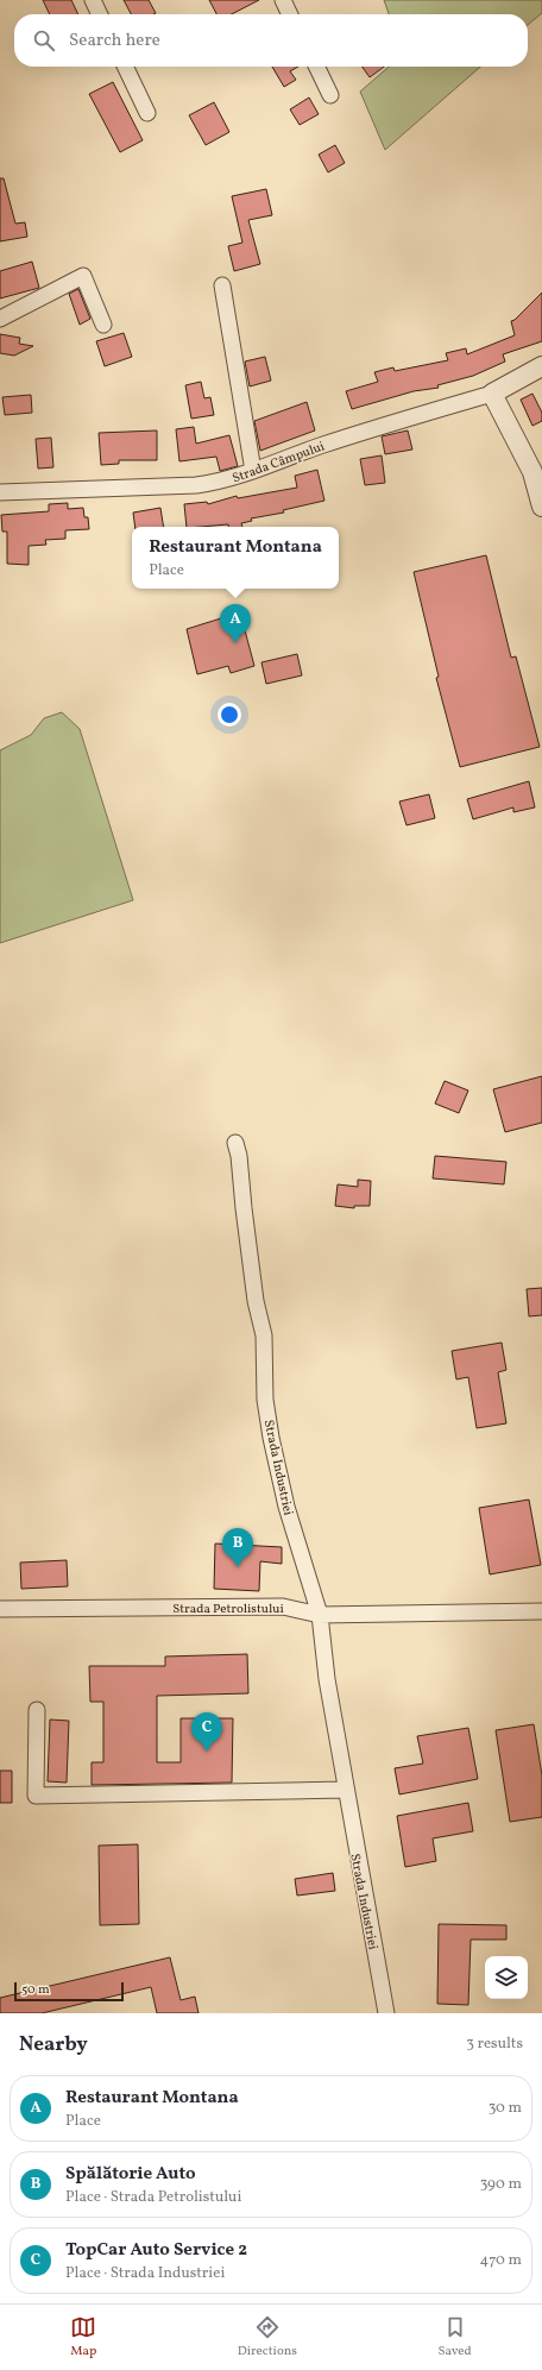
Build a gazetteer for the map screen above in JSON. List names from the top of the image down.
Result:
{
  "streets": {
    "street": ["Strada Câmpului", "Strada Industriei", "Strada Petrolistului"]
  },
  "crossings": [
    ["Strada Industriei", "Strada Petrolistului"]
  ],
  "scale_bar": "50 m",
  "page": {
    "search": "Search here",
    "popup": ["Restaurant Montana", "Place"],
    "pins": ["A", "B", "C"],
    "scale": "50 m",
    "heading": ["Nearby", "3 results"],
    "list": [
      {
        "mark": "A",
        "name": "Restaurant Montana",
        "note": "Place",
        "value": "30 m"
      },
      {
        "mark": "B",
        "name": "Spălătorie Auto",
        "note": "Place · Strada Petrolistului",
        "value": "390 m"
      },
      {
        "mark": "C",
        "name": "TopCar Auto Service 2",
        "note": "Place · Strada Industriei",
        "value": "470 m"
      }
    ],
    "nav": ["Map", "Directions", "Saved"]
  }
}
